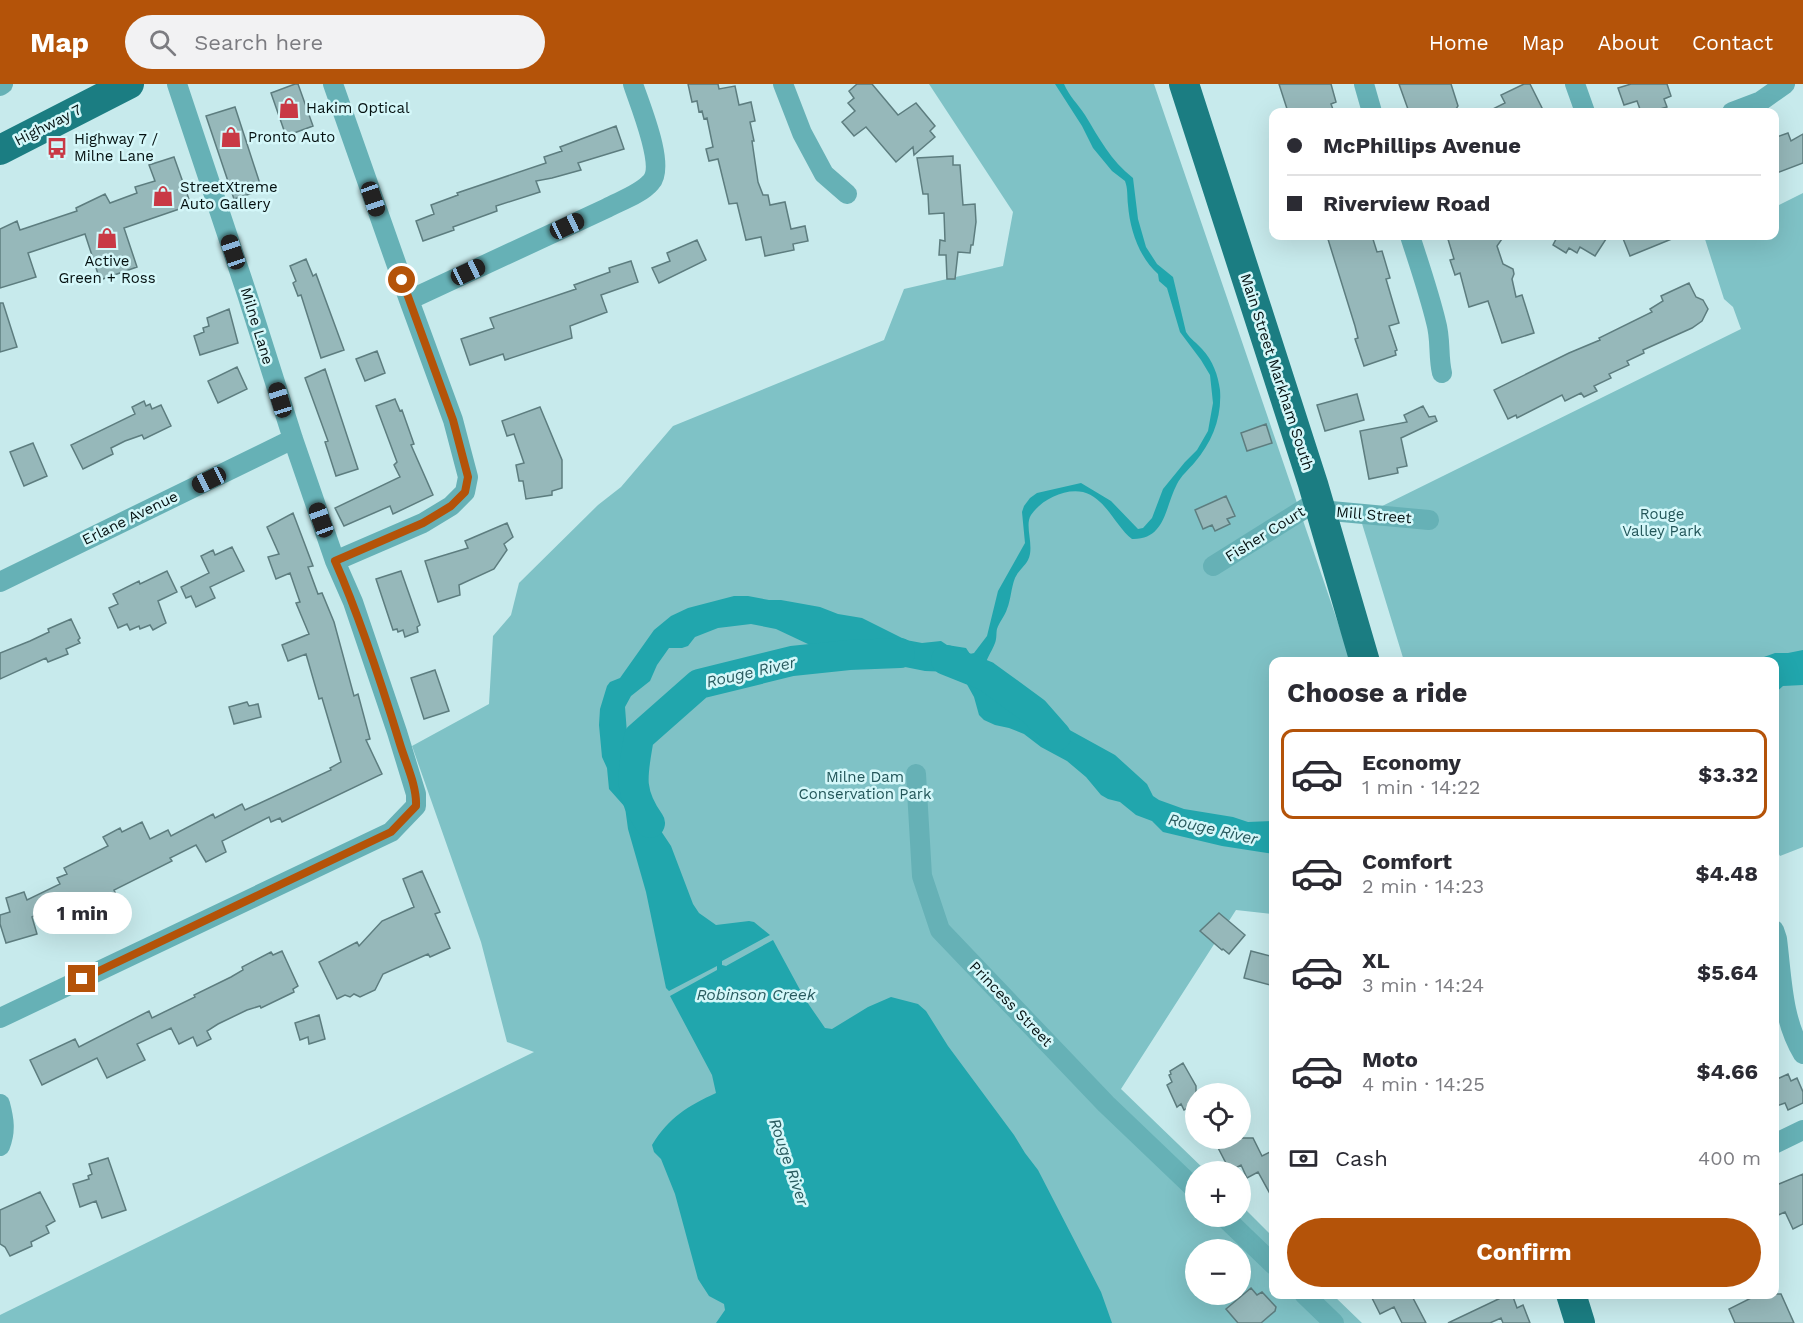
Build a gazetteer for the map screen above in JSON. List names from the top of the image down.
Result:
{
  "streets": {
    "main road": ["Highway 7", "Main Street Markham South"],
    "street": [
      "Milne Lane",
      "Mill Street",
      "Erlane Avenue",
      "Fisher Court",
      "Princess Street"
    ]
  },
  "crossings": [
    ["Milne Lane", "Erlane Avenue"],
    ["Main Street Markham South", "Mill Street"],
    ["Main Street Markham South", "Fisher Court"],
    ["Mill Street", "Fisher Court"]
  ],
  "water": ["Rouge River", "Robinson Creek"],
  "parks": ["Rouge Valley Park", "Milne Dam Conservation Park"],
  "places": {
    "shop": [
      "Hakim Optical",
      "Pronto Auto",
      "StreetXtreme Auto Gallery",
      "Active Green + Ross"
    ],
    "bus stop": ["Highway 7 / Milne Lane"]
  },
  "page": {
    "header": "Map",
    "search": "Search here",
    "nav": [
      "Home",
      "Map",
      "About",
      "Contact"
    ],
    "banner": ["McPhillips Avenue", "Riverview Road"],
    "heading": "Choose a ride",
    "list": [
      {
        "name": "Economy",
        "note": "1 min · 14:22",
        "value": "$3.32"
      },
      {
        "name": "Comfort",
        "note": "2 min · 14:23",
        "value": "$4.48"
      },
      {
        "name": "XL",
        "note": "3 min · 14:24",
        "value": "$5.64"
      },
      {
        "name": "Moto",
        "note": "4 min · 14:25",
        "value": "$4.66"
      }
    ],
    "bubble": "1 min",
    "map_buttons": ["+", "−"],
    "pay": ["Cash", "400 m"],
    "buttons": "Confirm"
  }
}
